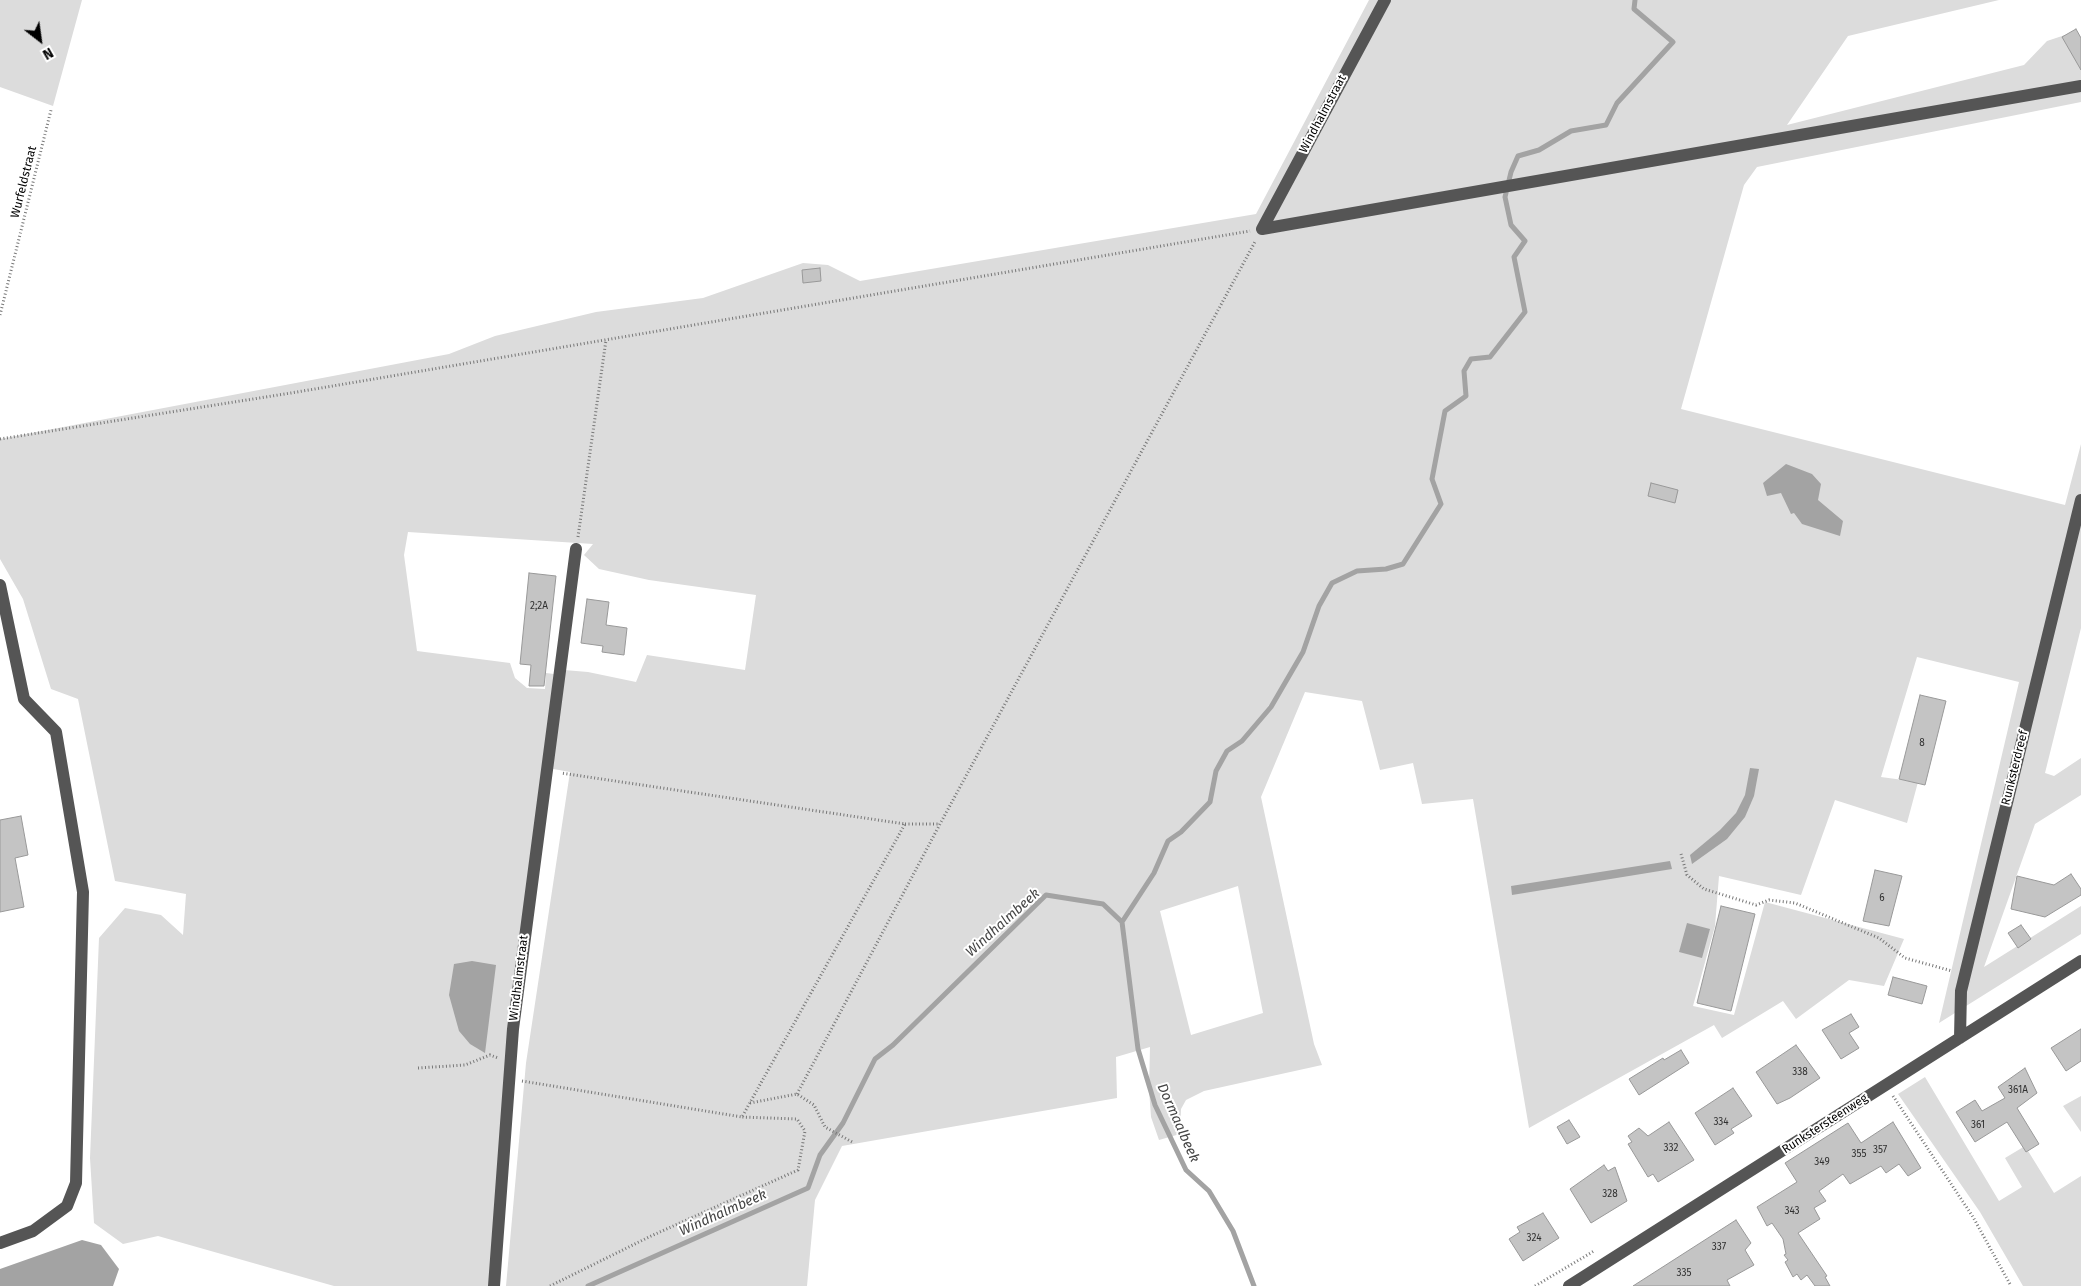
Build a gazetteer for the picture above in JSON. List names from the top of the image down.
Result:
{
  "streets": {
    "street": ["Windhalmstraat", "Runksterdreef", "Runkstersteenweg"],
    "path": ["Wurfeldstraat"]
  },
  "crossings": [
    ["Runksterdreef", "Runkstersteenweg"]
  ],
  "water": ["Windhalmbeek", "Dormaalbeek"],
  "house_numbers": [
    "2;2A",
    "8",
    "6",
    "338",
    "361A",
    "334",
    "361",
    "332",
    "357",
    "355",
    "349",
    "328",
    "343",
    "324",
    "337",
    "335"
  ],
  "north": "bottom right"
}
